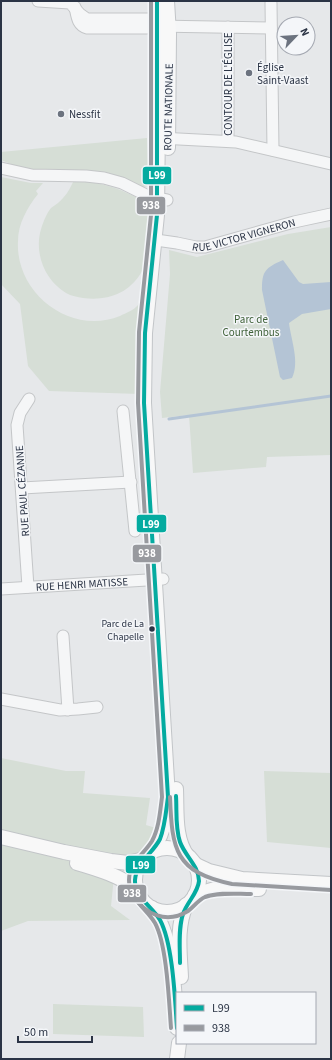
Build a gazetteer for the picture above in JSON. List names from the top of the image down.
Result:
{
  "streets": {
    "main road": ["ROUTE NATIONALE"],
    "street": [
      "CONTOUR DE L'ÉGLISE",
      "RUE VICTOR VIGNERON",
      "RUE PAUL CÉZANNE",
      "RUE HENRI MATISSE"
    ]
  },
  "crossings": [
    ["ROUTE NATIONALE", "RUE VICTOR VIGNERON"],
    ["ROUTE NATIONALE", "RUE HENRI MATISSE"],
    ["RUE PAUL CÉZANNE", "RUE HENRI MATISSE"]
  ],
  "parks": ["Parc de Courtembus"],
  "places": ["Église Saint-Vaast", "Nessfit", "Parc de La Chapelle"],
  "lines": ["transit line L99", "transit line 938"],
  "legend": ["L99", "938"],
  "scale_bar": "50 m",
  "north": "top right"
}
